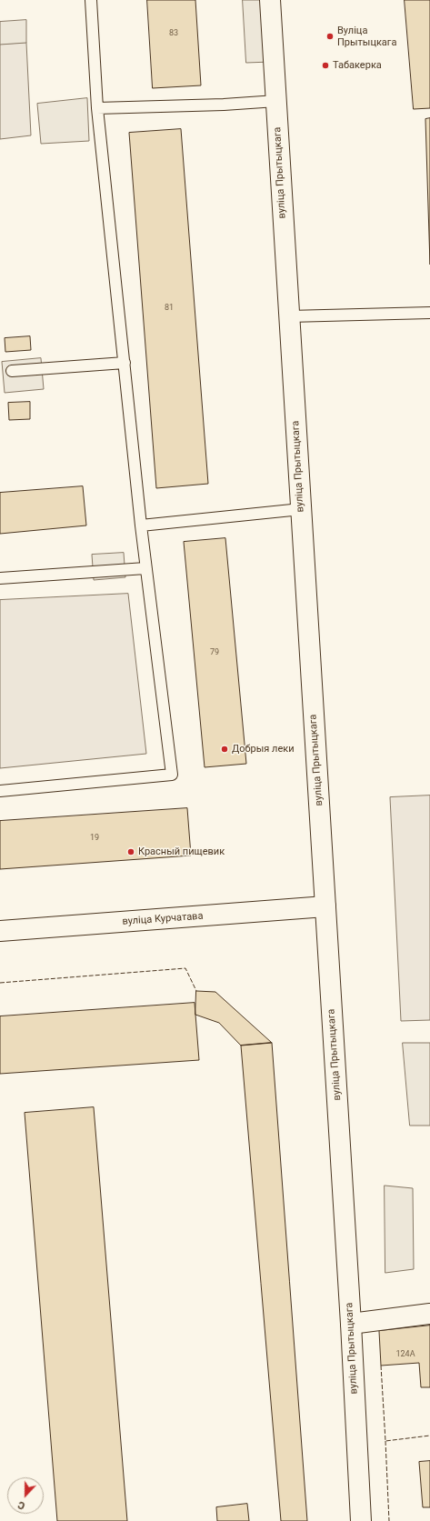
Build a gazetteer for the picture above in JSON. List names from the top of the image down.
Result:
{
  "streets": {
    "main road": ["вуліца Прытыцкага", "вуліца Курчатава"]
  },
  "crossings": [
    ["вуліца Прытыцкага", "вуліца Курчатава"]
  ],
  "places": [
    "Вуліца Прытыцкага",
    "Табакерка",
    "Добрыя леки",
    "Красный пищевик"
  ],
  "house_numbers": [
    "83",
    "81",
    "79",
    "19",
    "124А"
  ],
  "north": "bottom"
}
